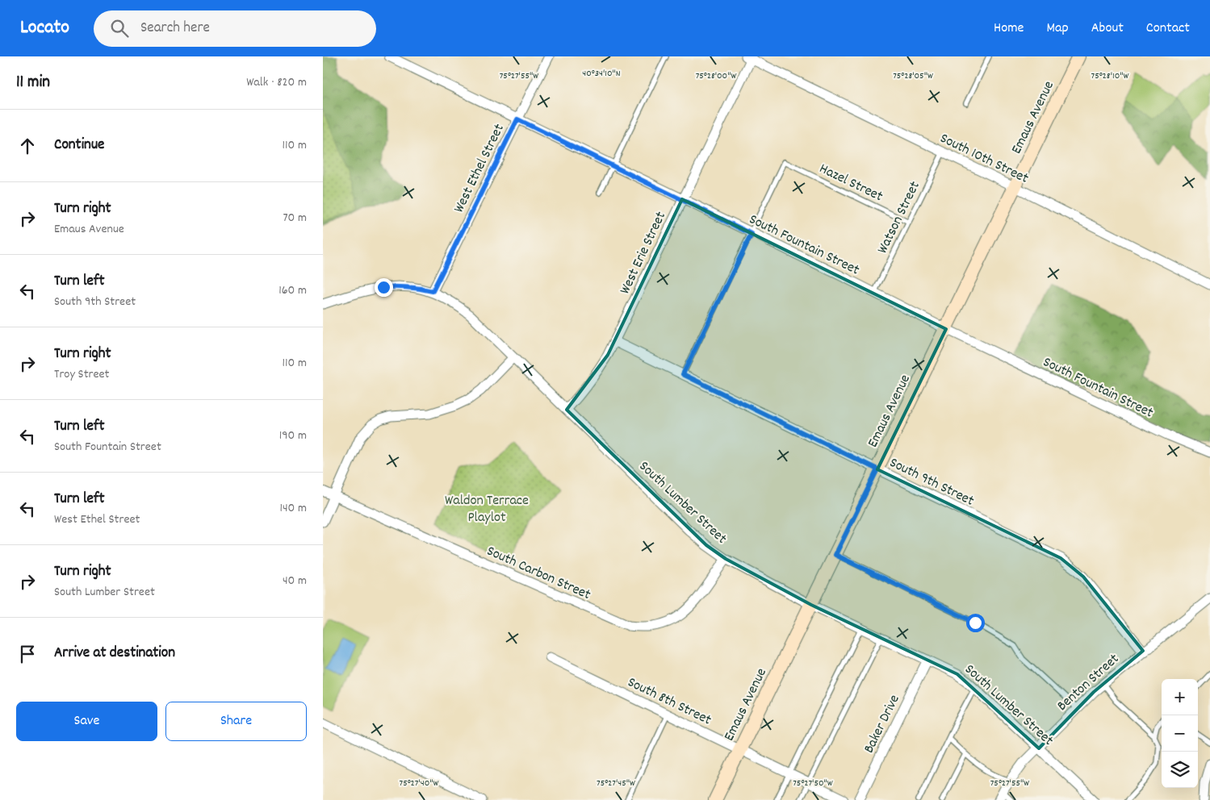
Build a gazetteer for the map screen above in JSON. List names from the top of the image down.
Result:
{
  "streets": {
    "main road": ["Emaus Avenue"],
    "street": [
      "South 10th Street",
      "West Ethel Street",
      "South Fountain Street",
      "West Erie Street",
      "South 9th Street",
      "South Lumber Street",
      "South Carbon Street",
      "Benton Street",
      "South 8th Street",
      "Baker Drive"
    ],
    "lane": ["Hazel Street", "Watson Street"]
  },
  "crossings": [
    ["Emaus Avenue", "South 10th Street"],
    ["Emaus Avenue", "South Fountain Street"],
    ["Emaus Avenue", "South 9th Street"],
    ["Emaus Avenue", "South Lumber Street"],
    ["Emaus Avenue", "South 8th Street"],
    ["South 10th Street", "Watson Street"],
    ["South 10th Street", "West Erie Street"],
    ["West Ethel Street", "South Fountain Street"],
    ["West Ethel Street", "South Lumber Street"],
    ["Hazel Street", "Watson Street"],
    ["Hazel Street", "South Fountain Street"],
    ["Watson Street", "South Fountain Street"],
    ["South Fountain Street", "West Erie Street"],
    ["West Erie Street", "South 9th Street"],
    ["West Erie Street", "South Lumber Street"],
    ["South 9th Street", "Benton Street"],
    ["South Lumber Street", "South Carbon Street"],
    ["South Lumber Street", "Benton Street"],
    ["South Lumber Street", "Baker Drive"]
  ],
  "parks": ["Waldon Terrace Playlot"],
  "page": {
    "header": "Locato",
    "search": "Search here",
    "nav": [
      "Home",
      "Map",
      "About",
      "Contact"
    ],
    "heading": ["11 min", "Walk · 820 m"],
    "list": [
      ["Continue", "110 m"],
      ["Turn right", "Emaus Avenue", "70 m"],
      ["Turn left", "South 9th Street", "160 m"],
      ["Turn right", "Troy Street", "110 m"],
      ["Turn left", "South Fountain Street", "190 m"],
      ["Turn left", "West Ethel Street", "140 m"],
      ["Turn right", "South Lumber Street", "40 m"],
      "Arrive at destination"
    ],
    "map_buttons": ["+", "−"],
    "buttons": ["Save", "Share"]
  },
  "coordinates": [
    "40°34'10\"N",
    "75°28'10\"W",
    "75°28'00\"W",
    "75°27'55\"W",
    "75°28'05\"W",
    "75°27'40\"W",
    "75°27'45\"W",
    "75°27'50\"W"
  ]
}
